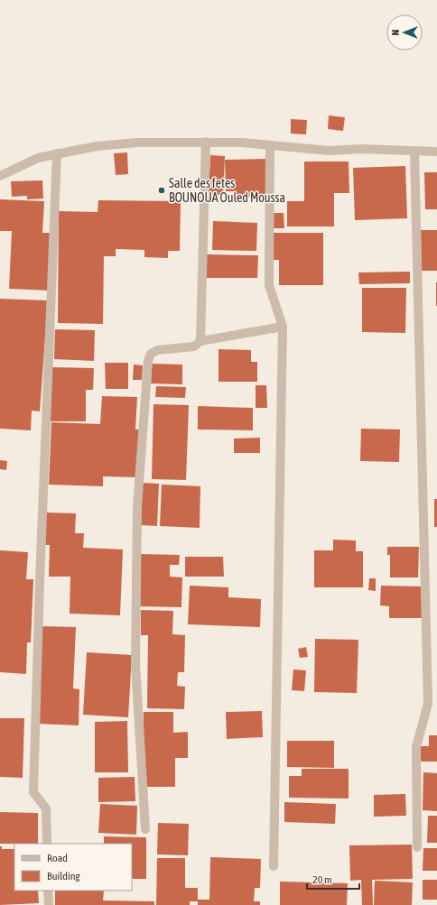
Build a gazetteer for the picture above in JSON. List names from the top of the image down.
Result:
{
  "places": ["Salle des fetes BOUNOUA Ouled Moussa"],
  "legend": ["Road", "Building"],
  "scale_bar": "20 m",
  "north": "left"
}
